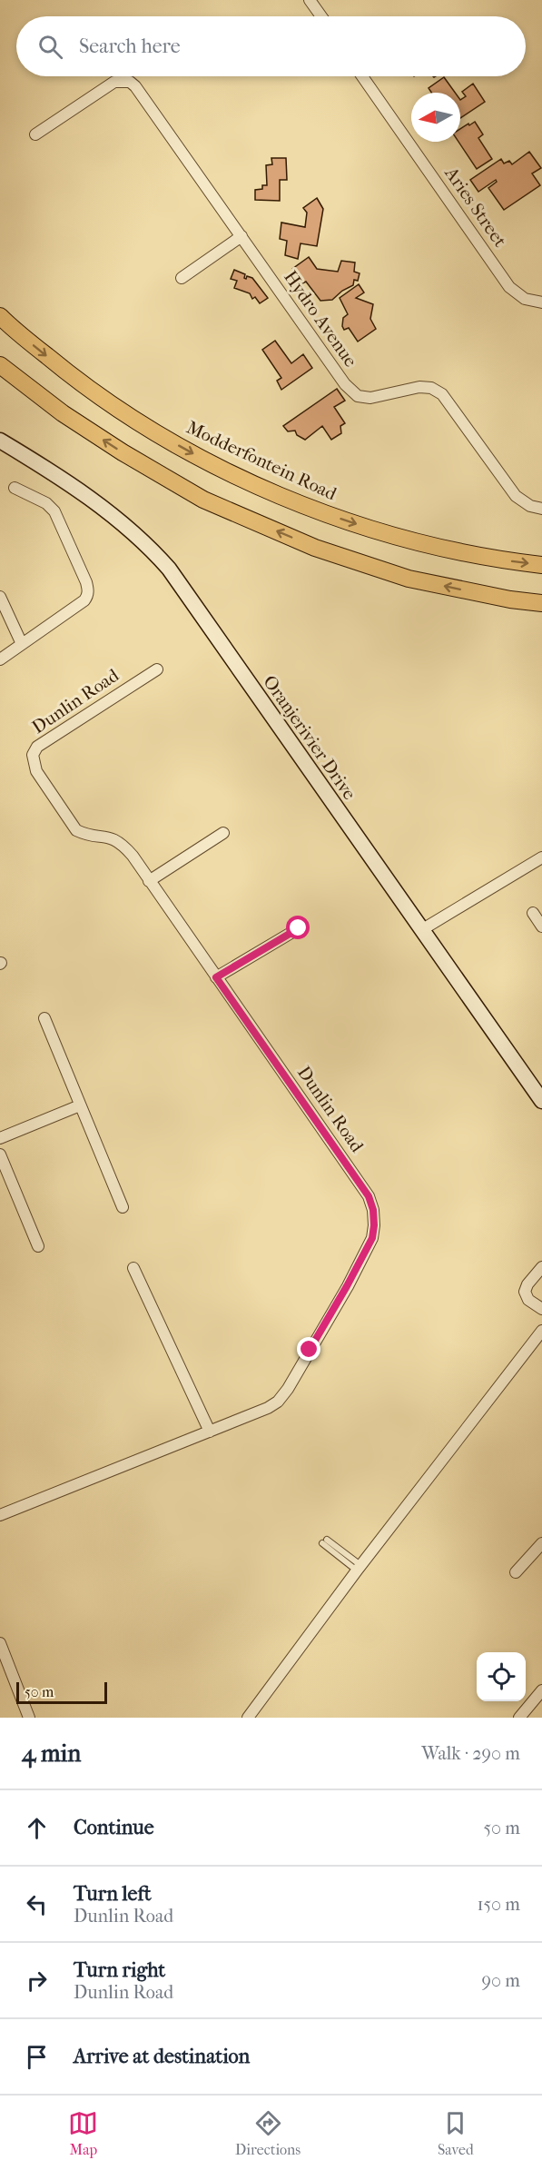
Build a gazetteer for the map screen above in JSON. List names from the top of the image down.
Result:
{
  "streets": {
    "main road": ["Modderfontein Road"],
    "street": [
      "Aries Street",
      "Hydro Avenue",
      "Dunlin Road",
      "Oranjerivier Drive"
    ]
  },
  "scale_bar": "50 m",
  "north": "left",
  "page": {
    "search": "Search here",
    "scale": "50 m",
    "heading": ["4 min", "Walk · 290 m"],
    "list": [
      ["Continue", "50 m"],
      ["Turn left", "Dunlin Road", "150 m"],
      ["Turn right", "Dunlin Road", "90 m"],
      "Arrive at destination"
    ],
    "nav": ["Map", "Directions", "Saved"]
  }
}
